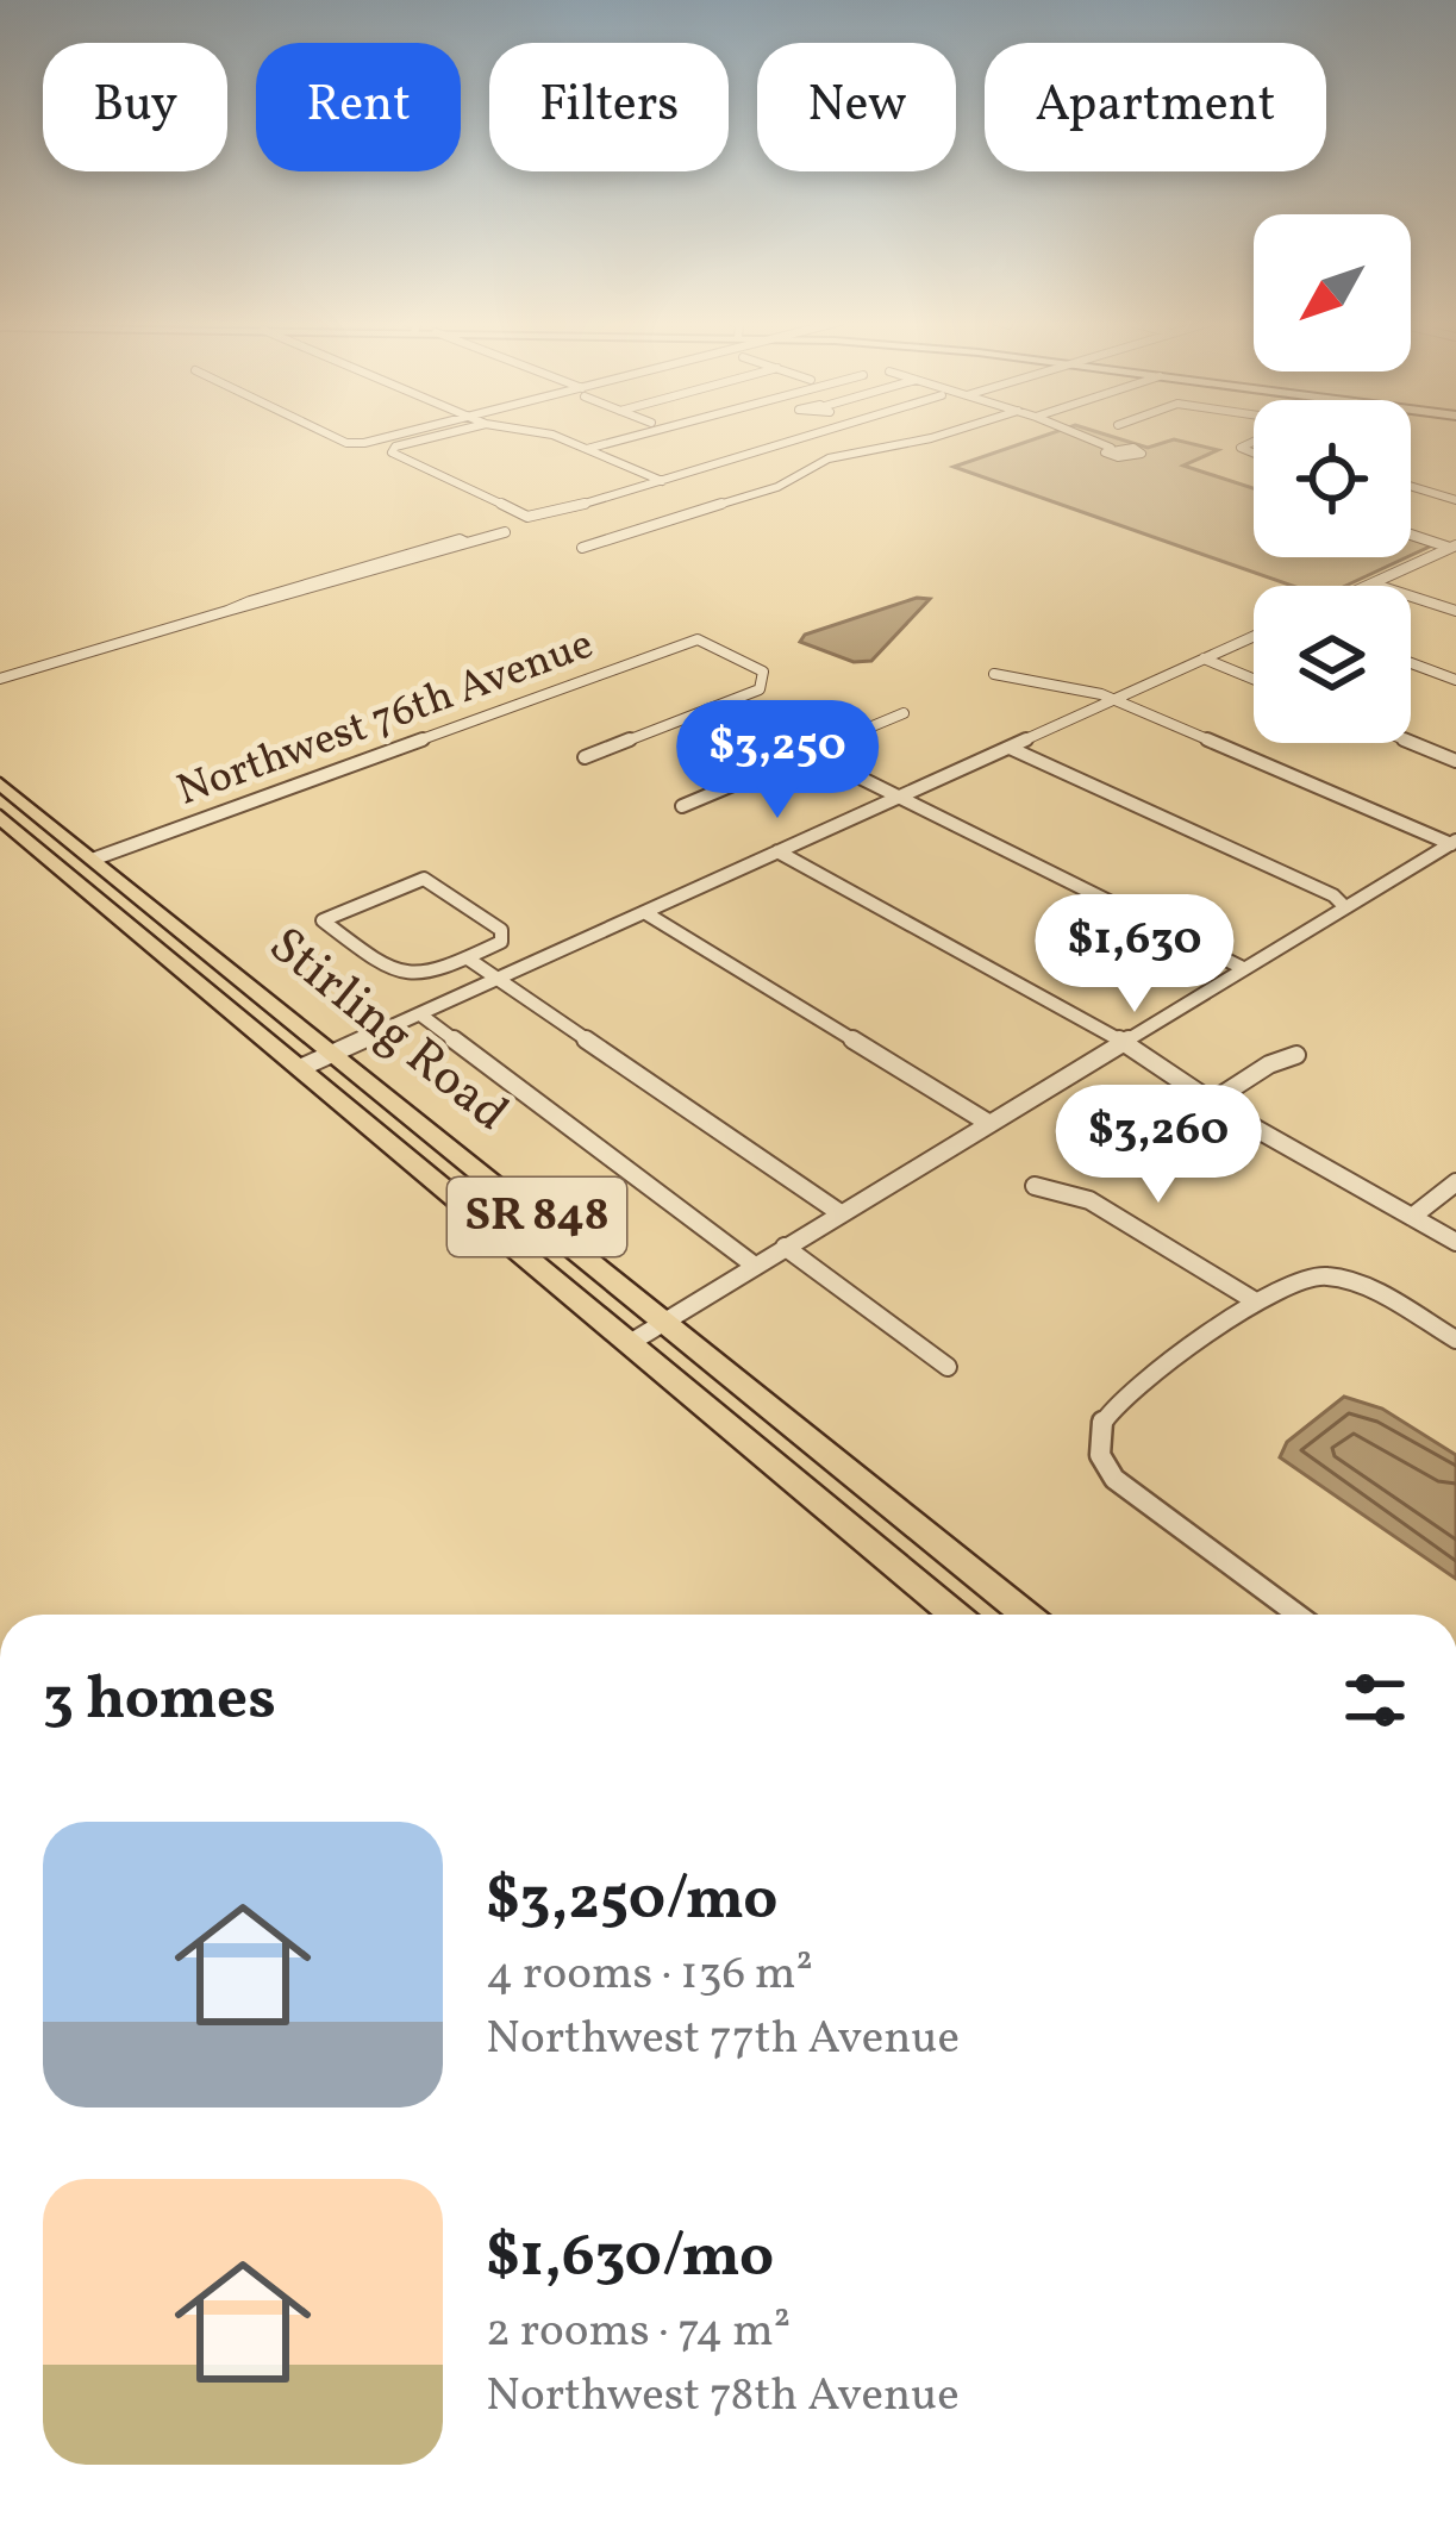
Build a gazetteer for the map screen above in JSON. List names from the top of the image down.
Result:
{
  "streets": {
    "main road": ["Stirling Road", "SR 848"],
    "street": ["Northwest 76th Avenue"]
  },
  "crossings": [
    ["Northwest 76th Avenue", "Stirling Road"]
  ],
  "north": "bottom left",
  "page": {
    "chip": [
      "Buy",
      "Rent",
      "Filters",
      "New",
      "Apartment"
    ],
    "price": ["$3,250", "$1,630", "$3,260"],
    "heading": "3 homes",
    "list": [
      {
        "name": "$3,250/mo",
        "note": "4 rooms · 136 m² · Northwest 77th Avenue"
      },
      {
        "name": "$1,630/mo",
        "note": "2 rooms · 74 m² · Northwest 78th Avenue"
      }
    ]
  }
}
